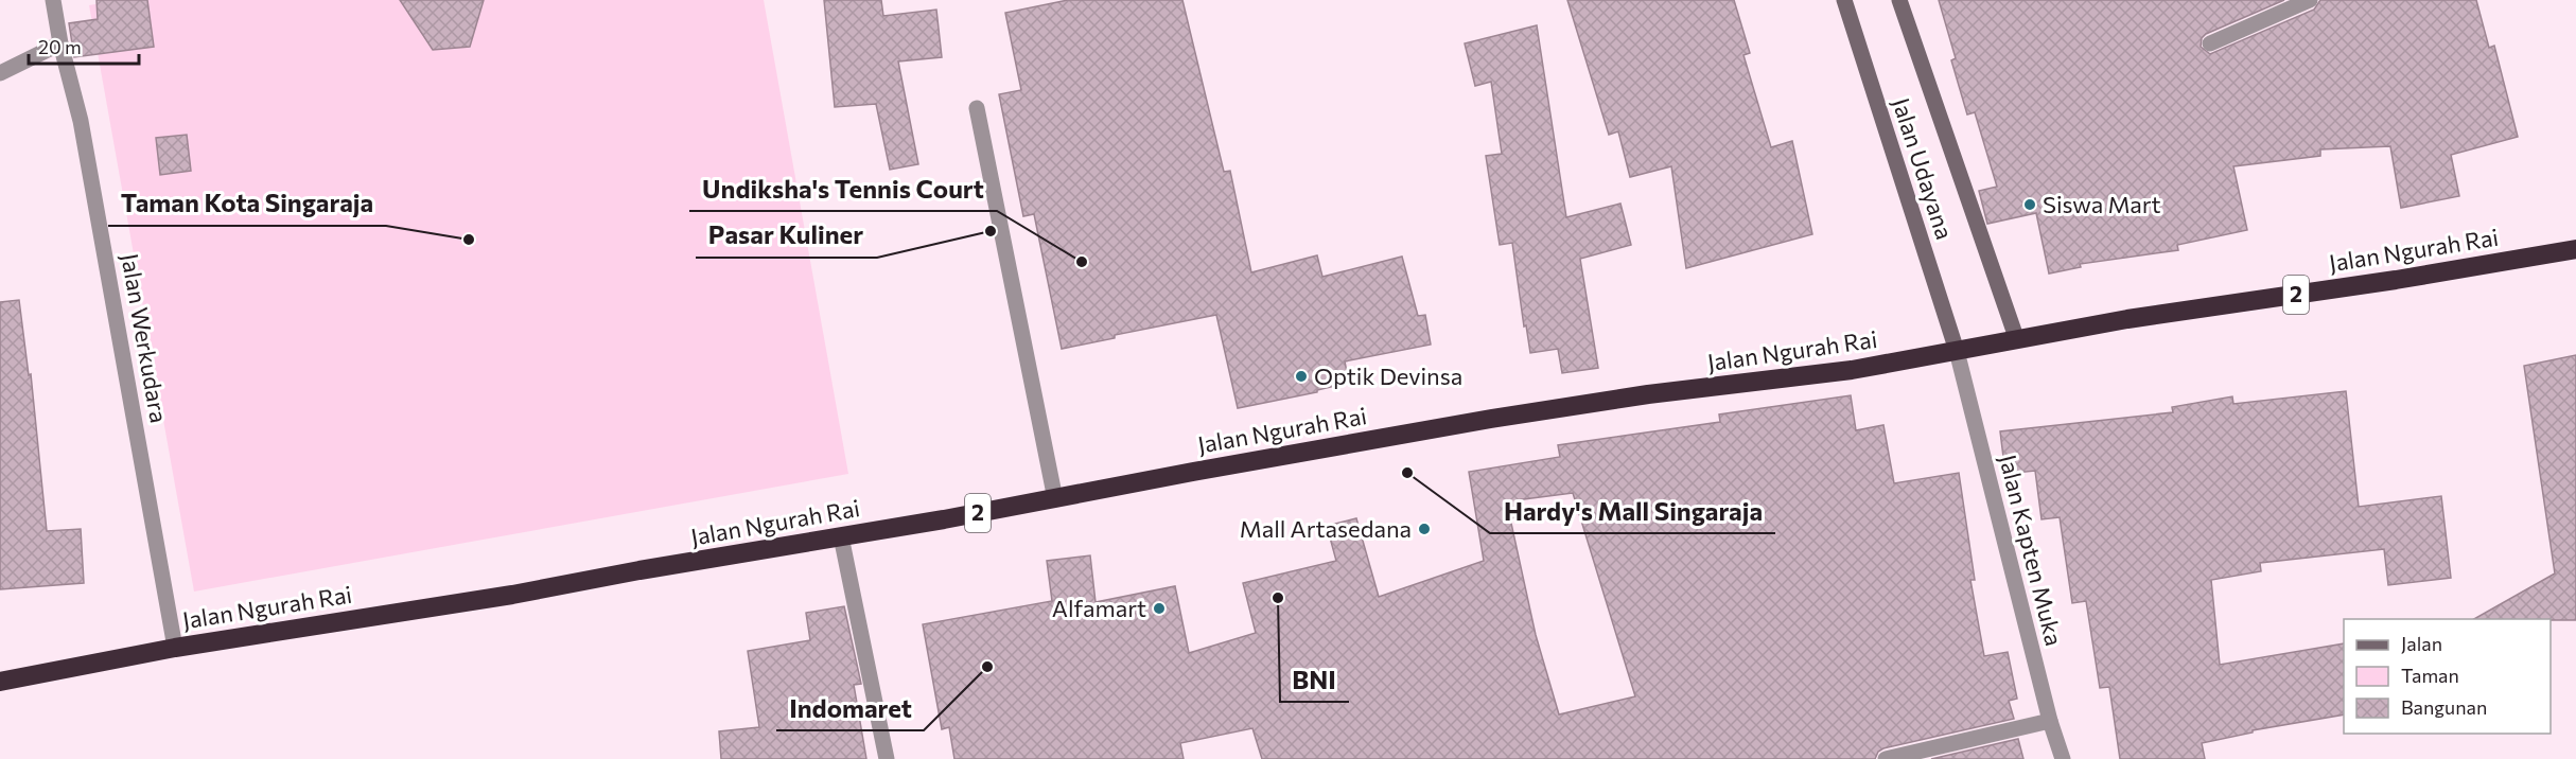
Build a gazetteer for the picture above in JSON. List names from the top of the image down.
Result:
{
  "streets": {
    "highway": ["Jalan Ngurah Rai", "2"],
    "street": ["Jalan Udayana", "Jalan Werkudara", "Jalan Kapten Muka"]
  },
  "crossings": [
    ["Jalan Udayana", "Jalan Ngurah Rai"],
    ["Jalan Udayana", "Jalan Kapten Muka"],
    ["Jalan Ngurah Rai", "Jalan Werkudara"],
    ["Jalan Ngurah Rai", "Jalan Kapten Muka"]
  ],
  "places": [
    "Siswa Mart",
    "Pasar Kuliner",
    "Taman Kota Singaraja",
    "Undiksha's Tennis Court",
    "Optik Devinsa",
    "Hardy's Mall Singaraja",
    "Mall Artasedana",
    "BNI",
    "Alfamart",
    "Indomaret"
  ],
  "legend": ["Jalan", "Taman", "Bangunan"],
  "scale_bar": "20 m"
}
